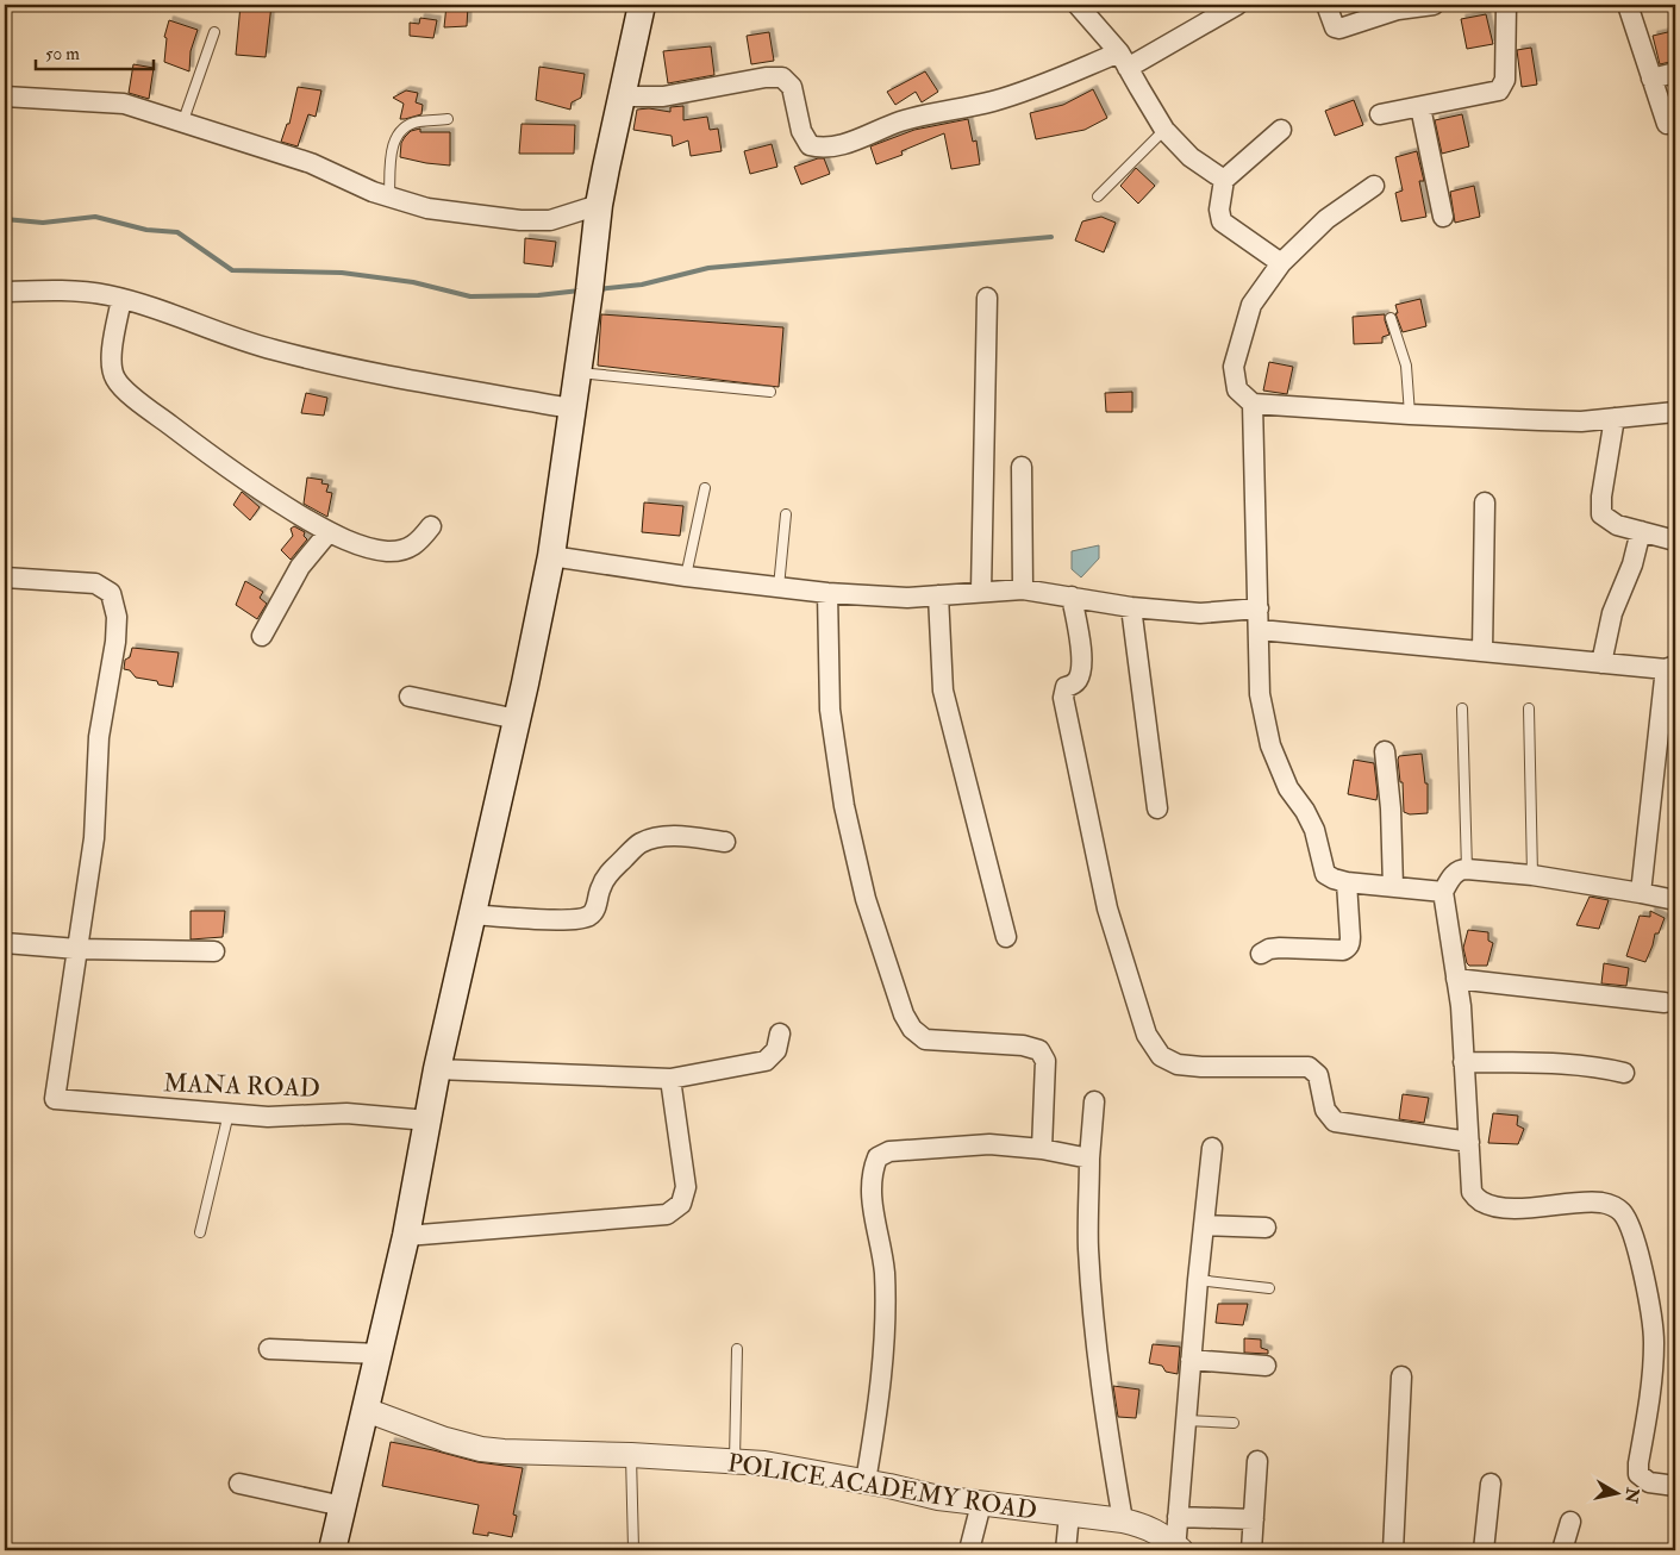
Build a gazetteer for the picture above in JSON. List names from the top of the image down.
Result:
{
  "streets": {
    "street": ["MANA ROAD", "POLICE ACADEMY ROAD"]
  },
  "scale_bar": "50 m",
  "north": "right"
}
